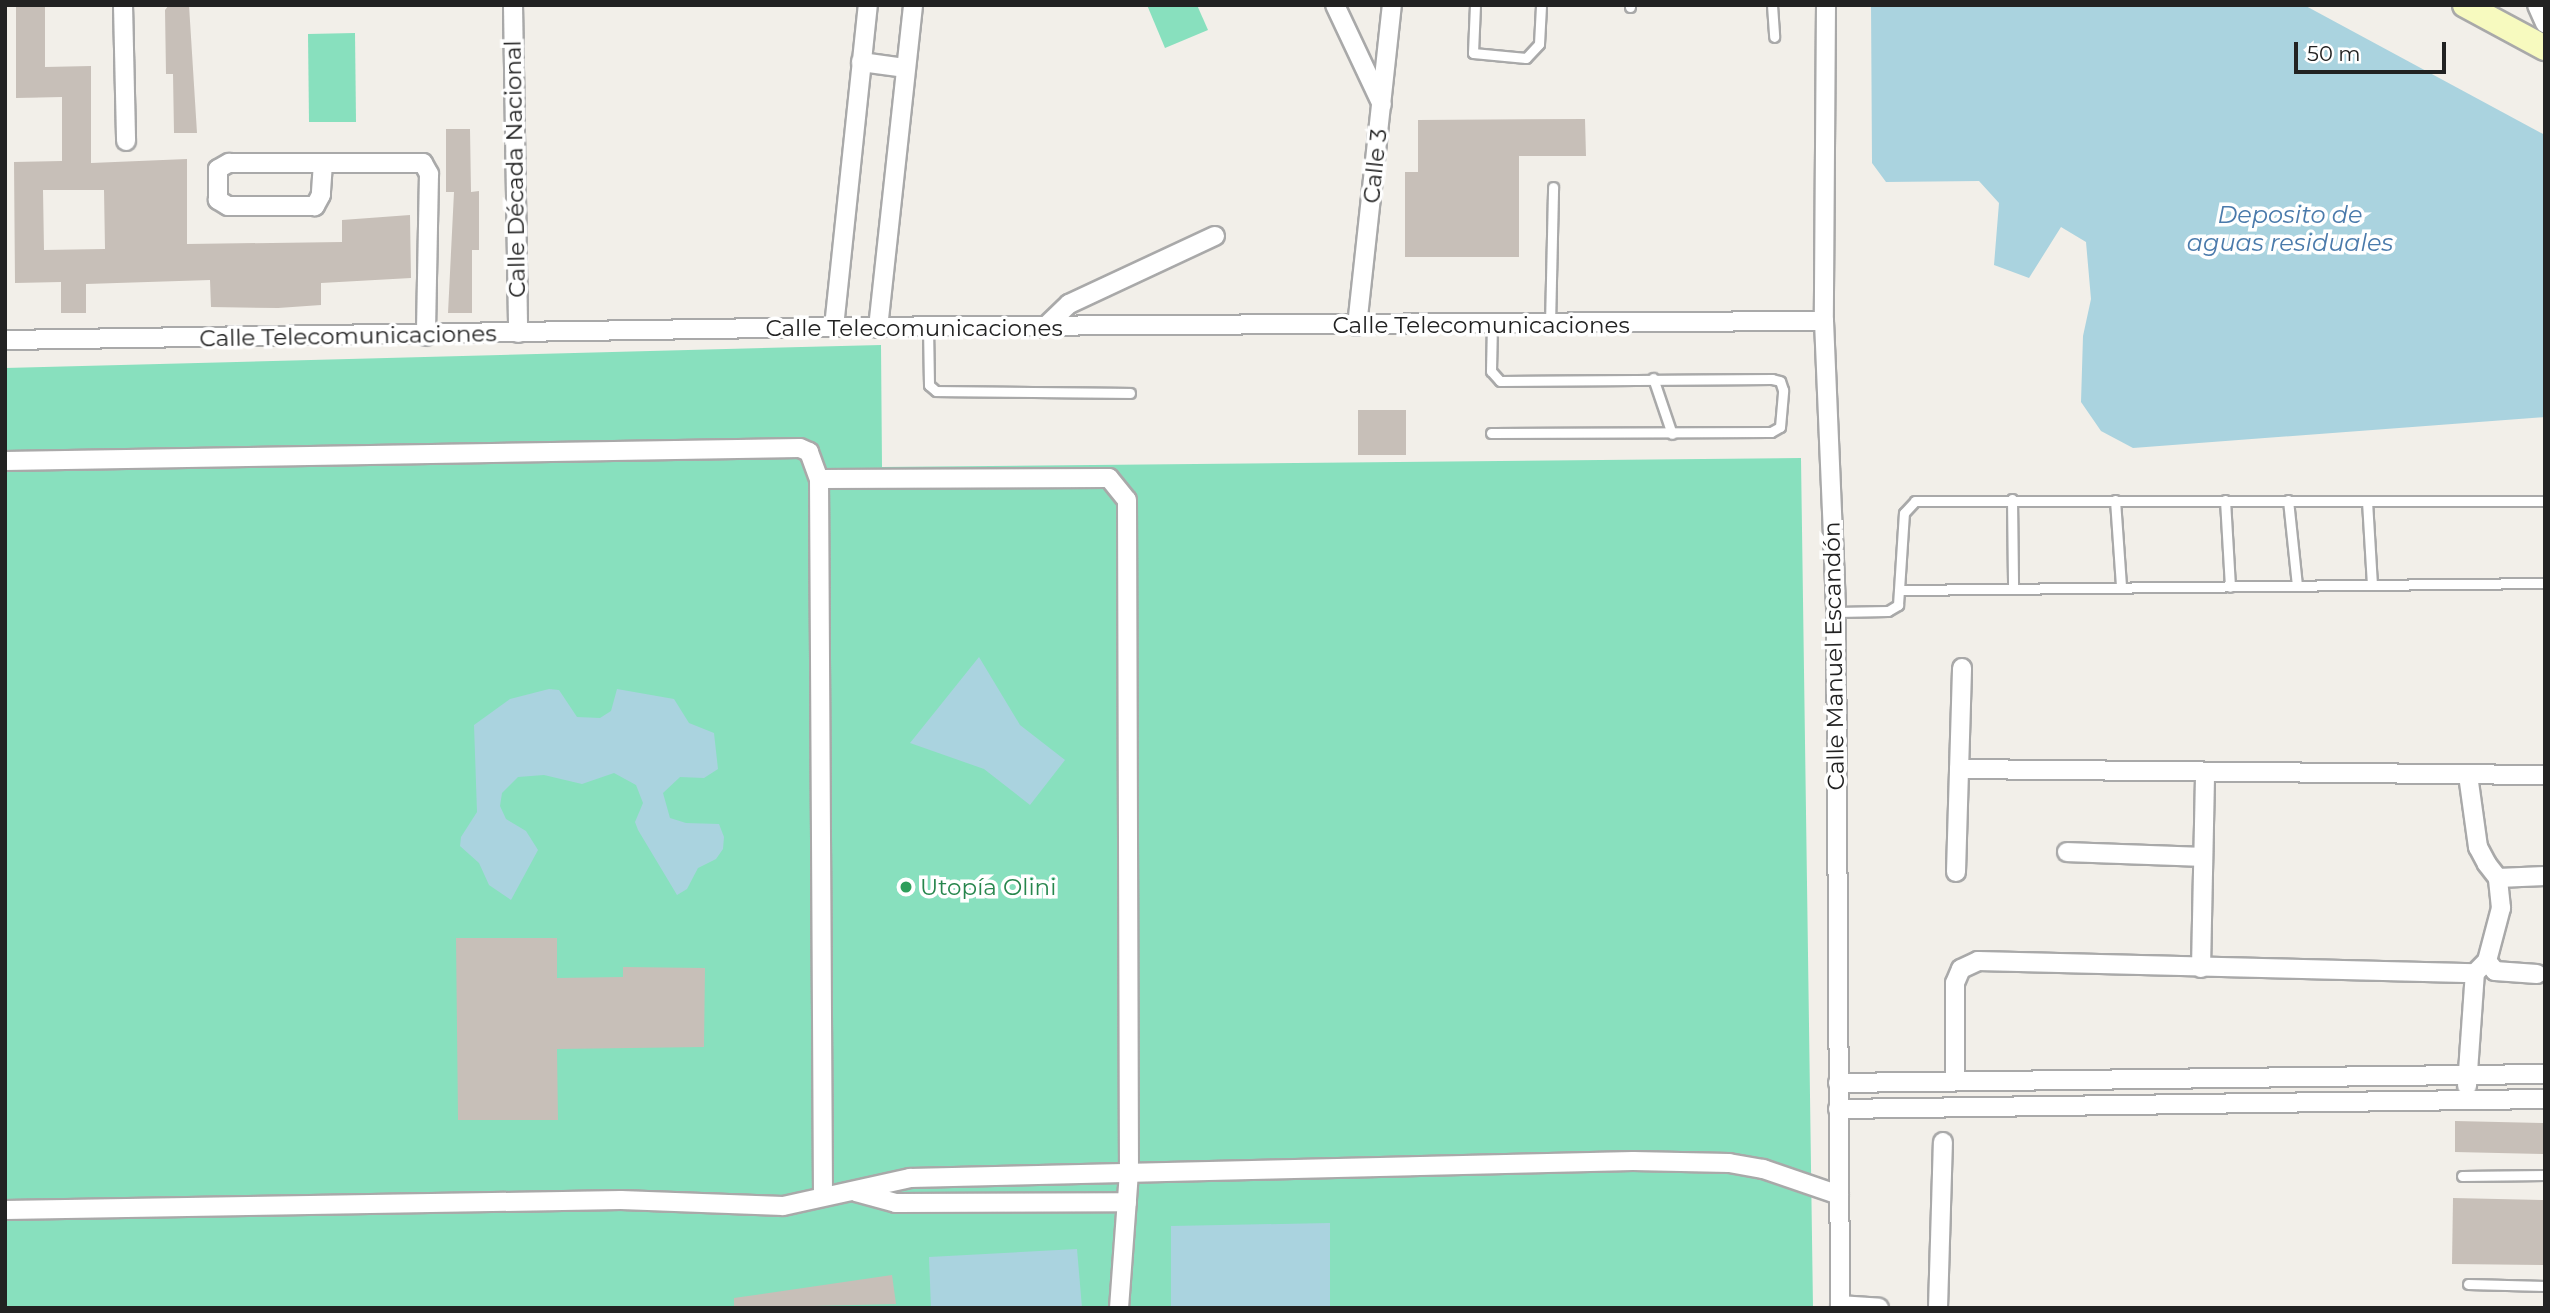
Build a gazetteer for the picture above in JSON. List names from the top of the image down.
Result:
{
  "streets": {
    "street": [
      "Calle 3",
      "Calle Década Nacional",
      "Calle Telecomunicaciones",
      "Calle Manuel Escandón"
    ]
  },
  "crossings": [
    ["Calle 3", "Calle Telecomunicaciones"],
    ["Calle Década Nacional", "Calle Telecomunicaciones"],
    ["Calle Telecomunicaciones", "Calle Manuel Escandón"]
  ],
  "water": ["Deposito de aguas residuales"],
  "places": ["Utopía Olini"],
  "scale_bar": "50 m"
}
